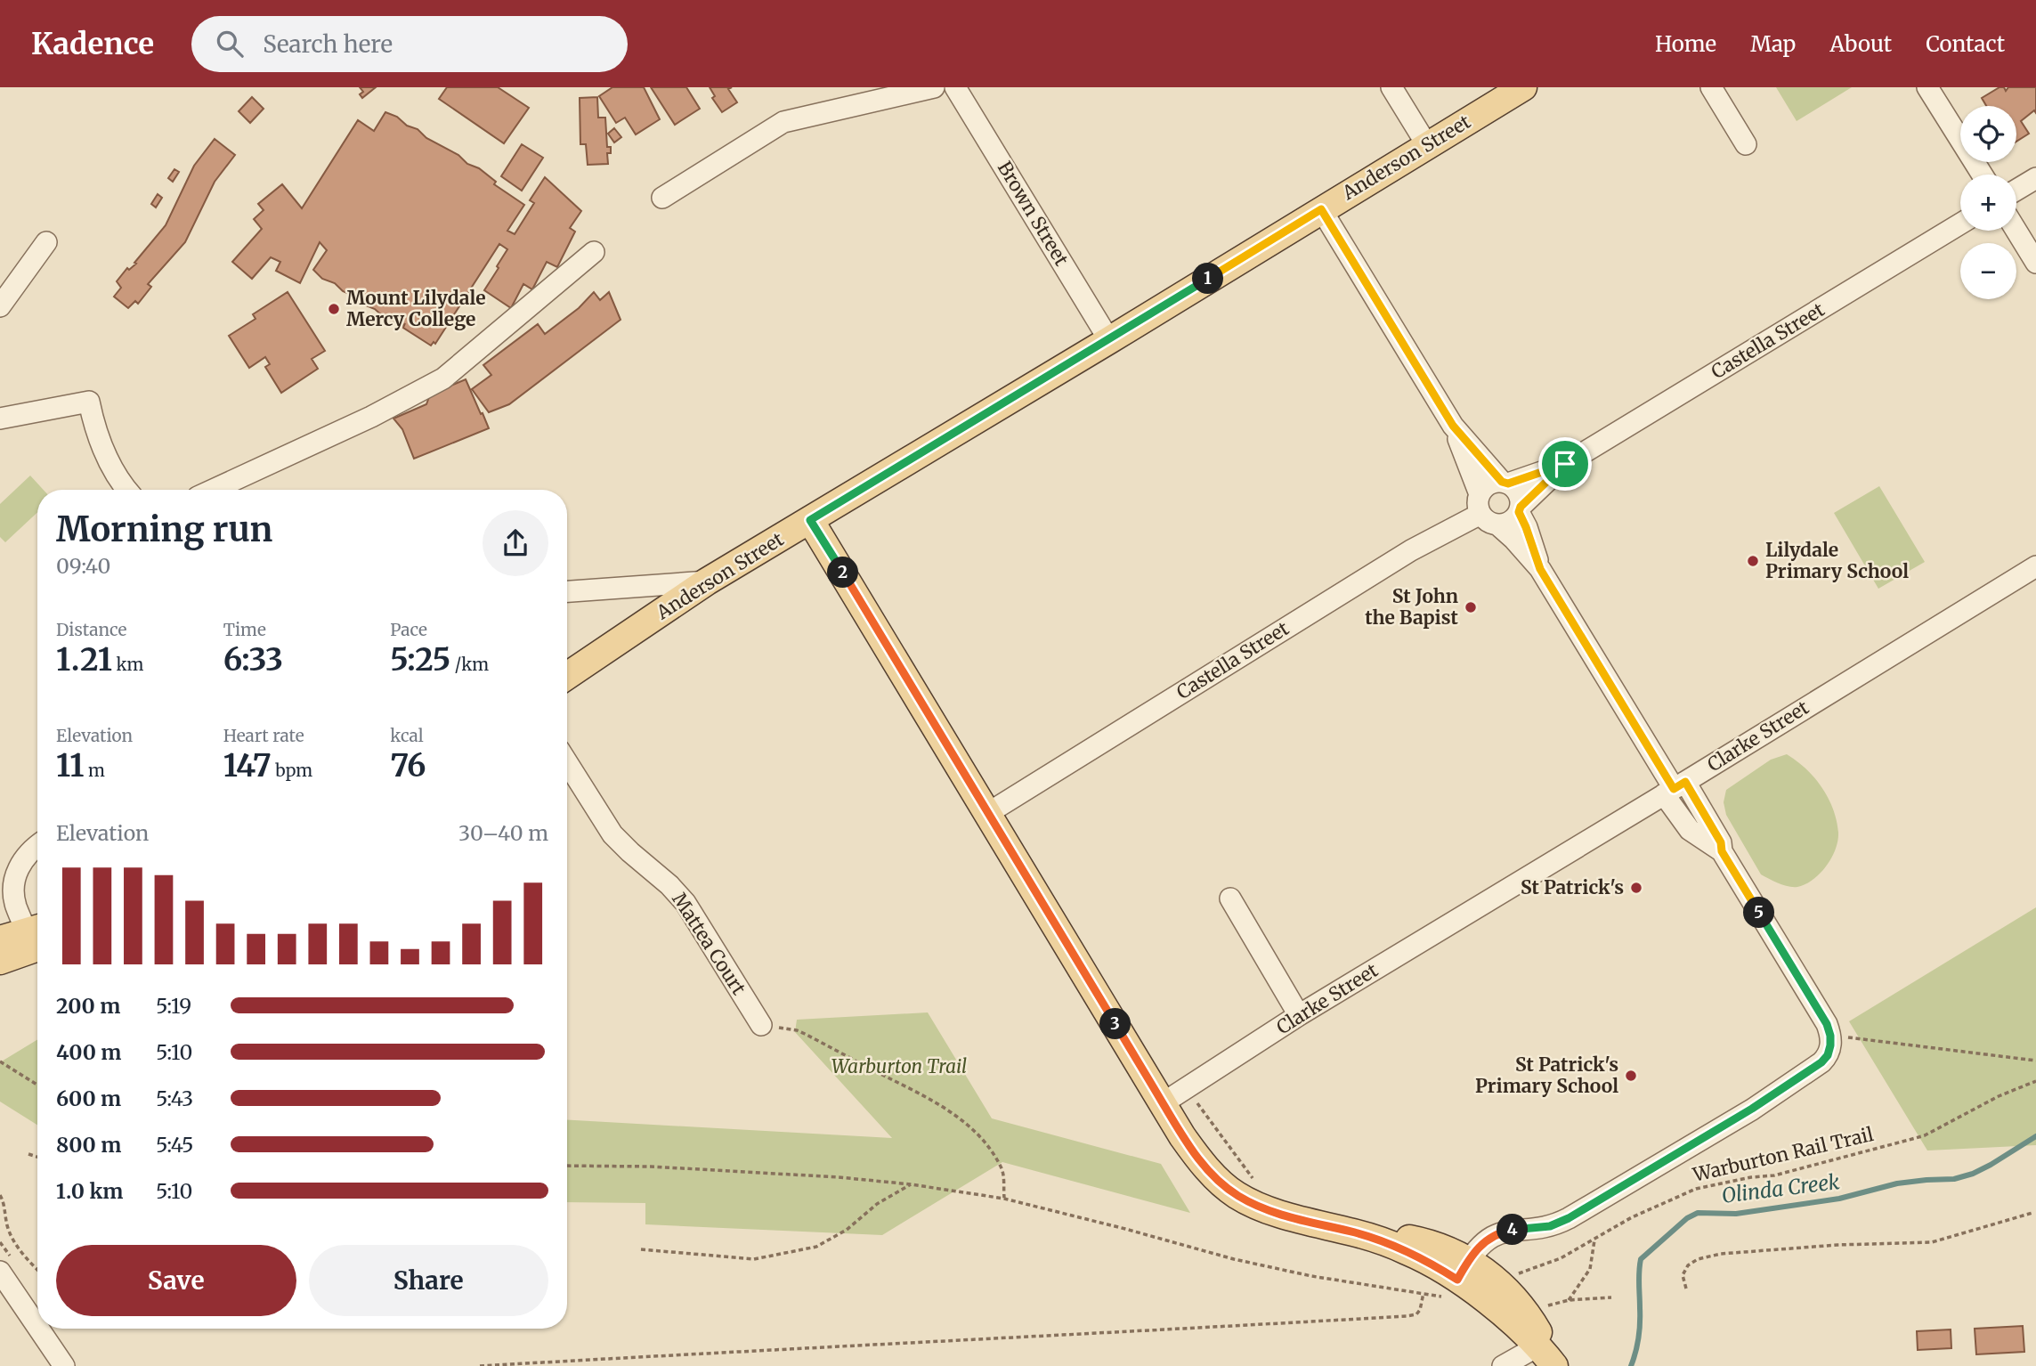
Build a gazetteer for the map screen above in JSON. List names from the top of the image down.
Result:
{
  "streets": {
    "main road": ["Anderson Street"],
    "street": [
      "Brown Street",
      "Castella Street",
      "Clarke Street",
      "Mattea Court"
    ],
    "path": ["Warburton Rail Trail"]
  },
  "crossings": [
    ["Anderson Street", "Brown Street"]
  ],
  "water": ["Olinda Creek"],
  "parks": ["Warburton Trail"],
  "places": [
    "Mount Lilydale Mercy College",
    "Lilydale Primary School",
    "St John the Bapist",
    "St Patrick's",
    "St Patrick's Primary School"
  ],
  "page": {
    "header": "Kadence",
    "search": "Search here",
    "nav": [
      "Home",
      "Map",
      "About",
      "Contact"
    ],
    "map_buttons": ["+", "−"],
    "pins": [
      "1",
      "2",
      "5",
      "3",
      "4"
    ],
    "heading": ["Morning run", "09:40"],
    "stats": [
      ["Distance", "1.21 km"],
      ["Time", "6:33"],
      ["Pace", "5:25 /km"],
      ["Elevation", "11 m"],
      ["Heart rate", "147 bpm"],
      ["kcal", "76"]
    ],
    "chart": ["Elevation", "30–40 m"],
    "list": [
      {
        "name": "200 m",
        "note": "5:19"
      },
      {
        "name": "400 m",
        "note": "5:10"
      },
      {
        "name": "600 m",
        "note": "5:43"
      },
      {
        "name": "800 m",
        "note": "5:45"
      },
      {
        "name": "1.0 km",
        "note": "5:10"
      }
    ],
    "buttons": ["Save", "Share"]
  }
}
